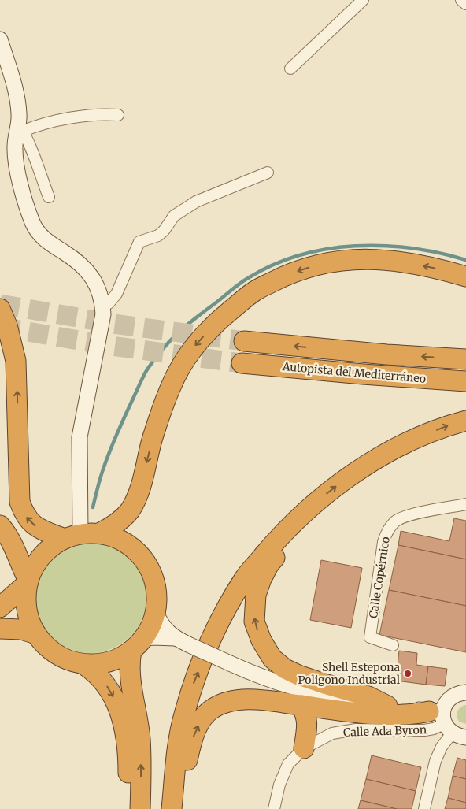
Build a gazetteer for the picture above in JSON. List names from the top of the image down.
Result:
{
  "streets": {
    "highway": ["Autopista del Mediterráneo"],
    "street": ["Calle Copérnico", "Calle Ada Byron"]
  },
  "places": ["Shell Estepona Poligono Industrial"]
}
